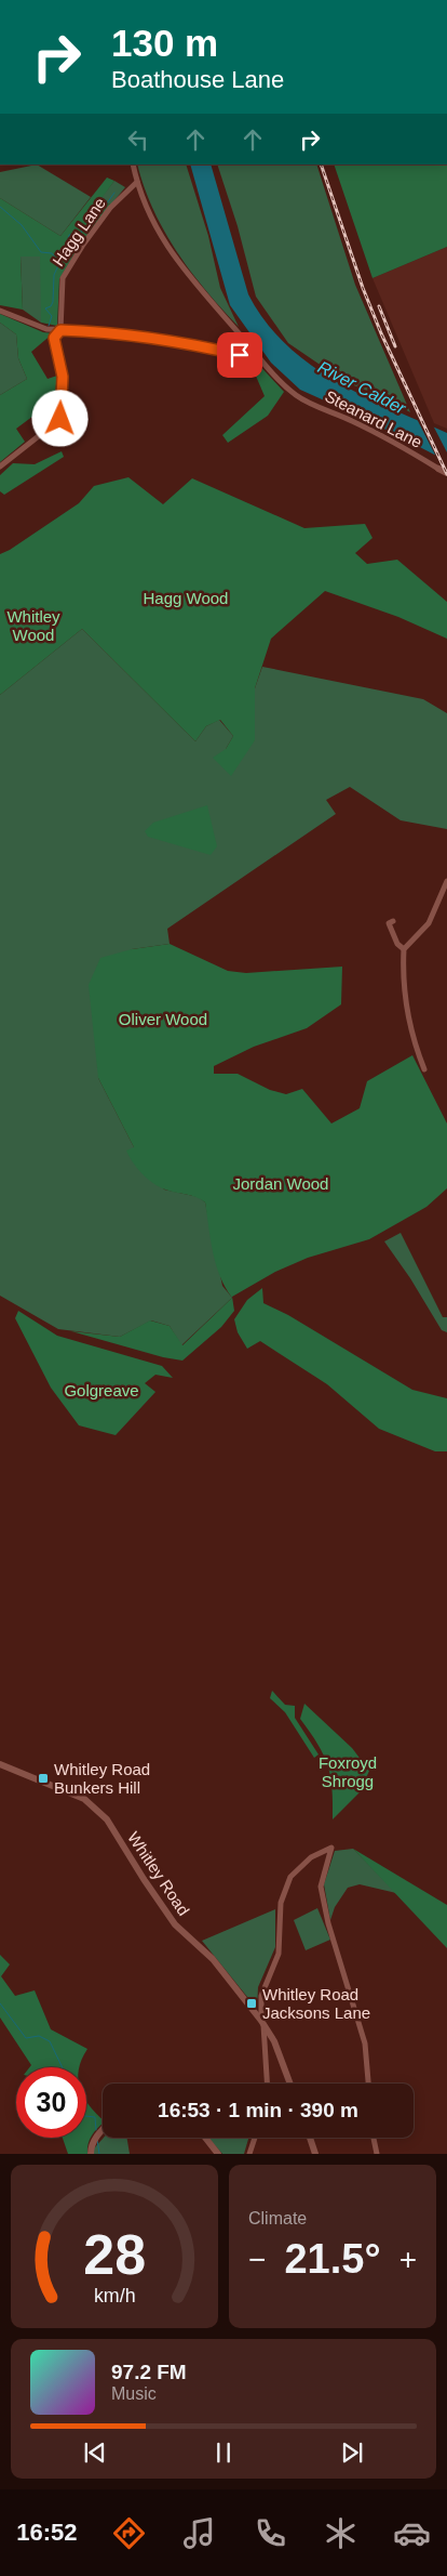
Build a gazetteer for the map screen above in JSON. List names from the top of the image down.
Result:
{
  "streets": {
    "street": ["Hagg Lane", "Steanard Lane", "Whitley Road"]
  },
  "crossings": [
    ["Hagg Lane", "Steanard Lane"]
  ],
  "water": ["River Calder"],
  "parks": [
    "Hagg Wood",
    "Whitley Wood",
    "Oliver Wood",
    "Jordan Wood",
    "Golgreave",
    "Foxroyd Shrogg"
  ],
  "places": {
    "transit": ["Whitley Road Bunkers Hill", "Whitley Road Jacksons Lane"]
  },
  "page": {
    "turn": ["130 m", "Boathouse Lane"],
    "limit": "30",
    "trip": "16:53 · 1 min · 390 m",
    "tile": "Climate",
    "heat": ["−", "21.5°", "+"],
    "song": ["97.2 FM", "Music"],
    "tabs": "16:52",
    "gauge": ["28", "km/h"]
  }
}
